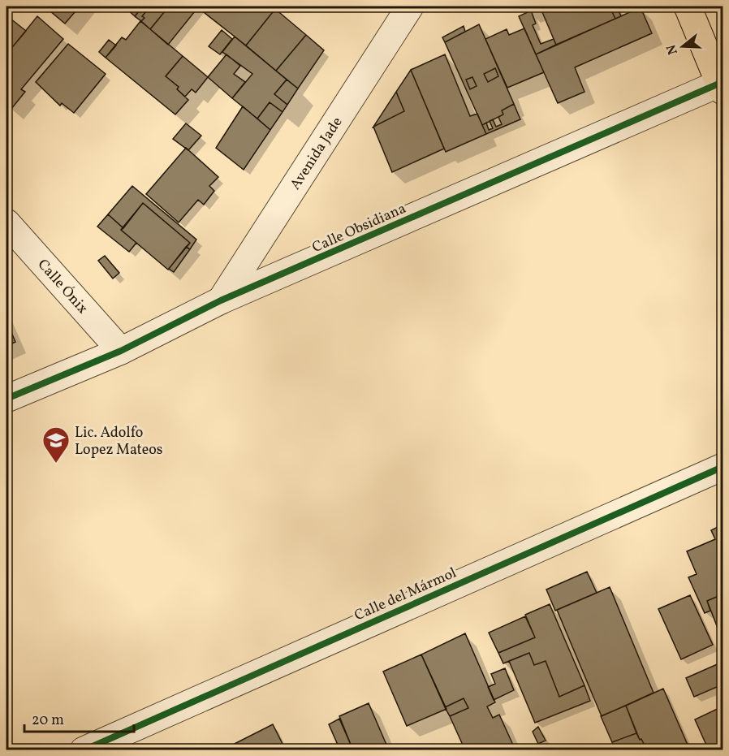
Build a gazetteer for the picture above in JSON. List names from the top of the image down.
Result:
{
  "streets": {
    "street": [
      "Avenida Jade",
      "Calle Obsidiana",
      "Calle Ónix",
      "Calle del Mármol"
    ]
  },
  "crossings": [
    ["Avenida Jade", "Calle Obsidiana"],
    ["Calle Obsidiana", "Calle Ónix"]
  ],
  "places": {
    "school or university": ["Lic. Adolfo Lopez Mateos"]
  },
  "scale_bar": "20 m",
  "north": "left"
}
